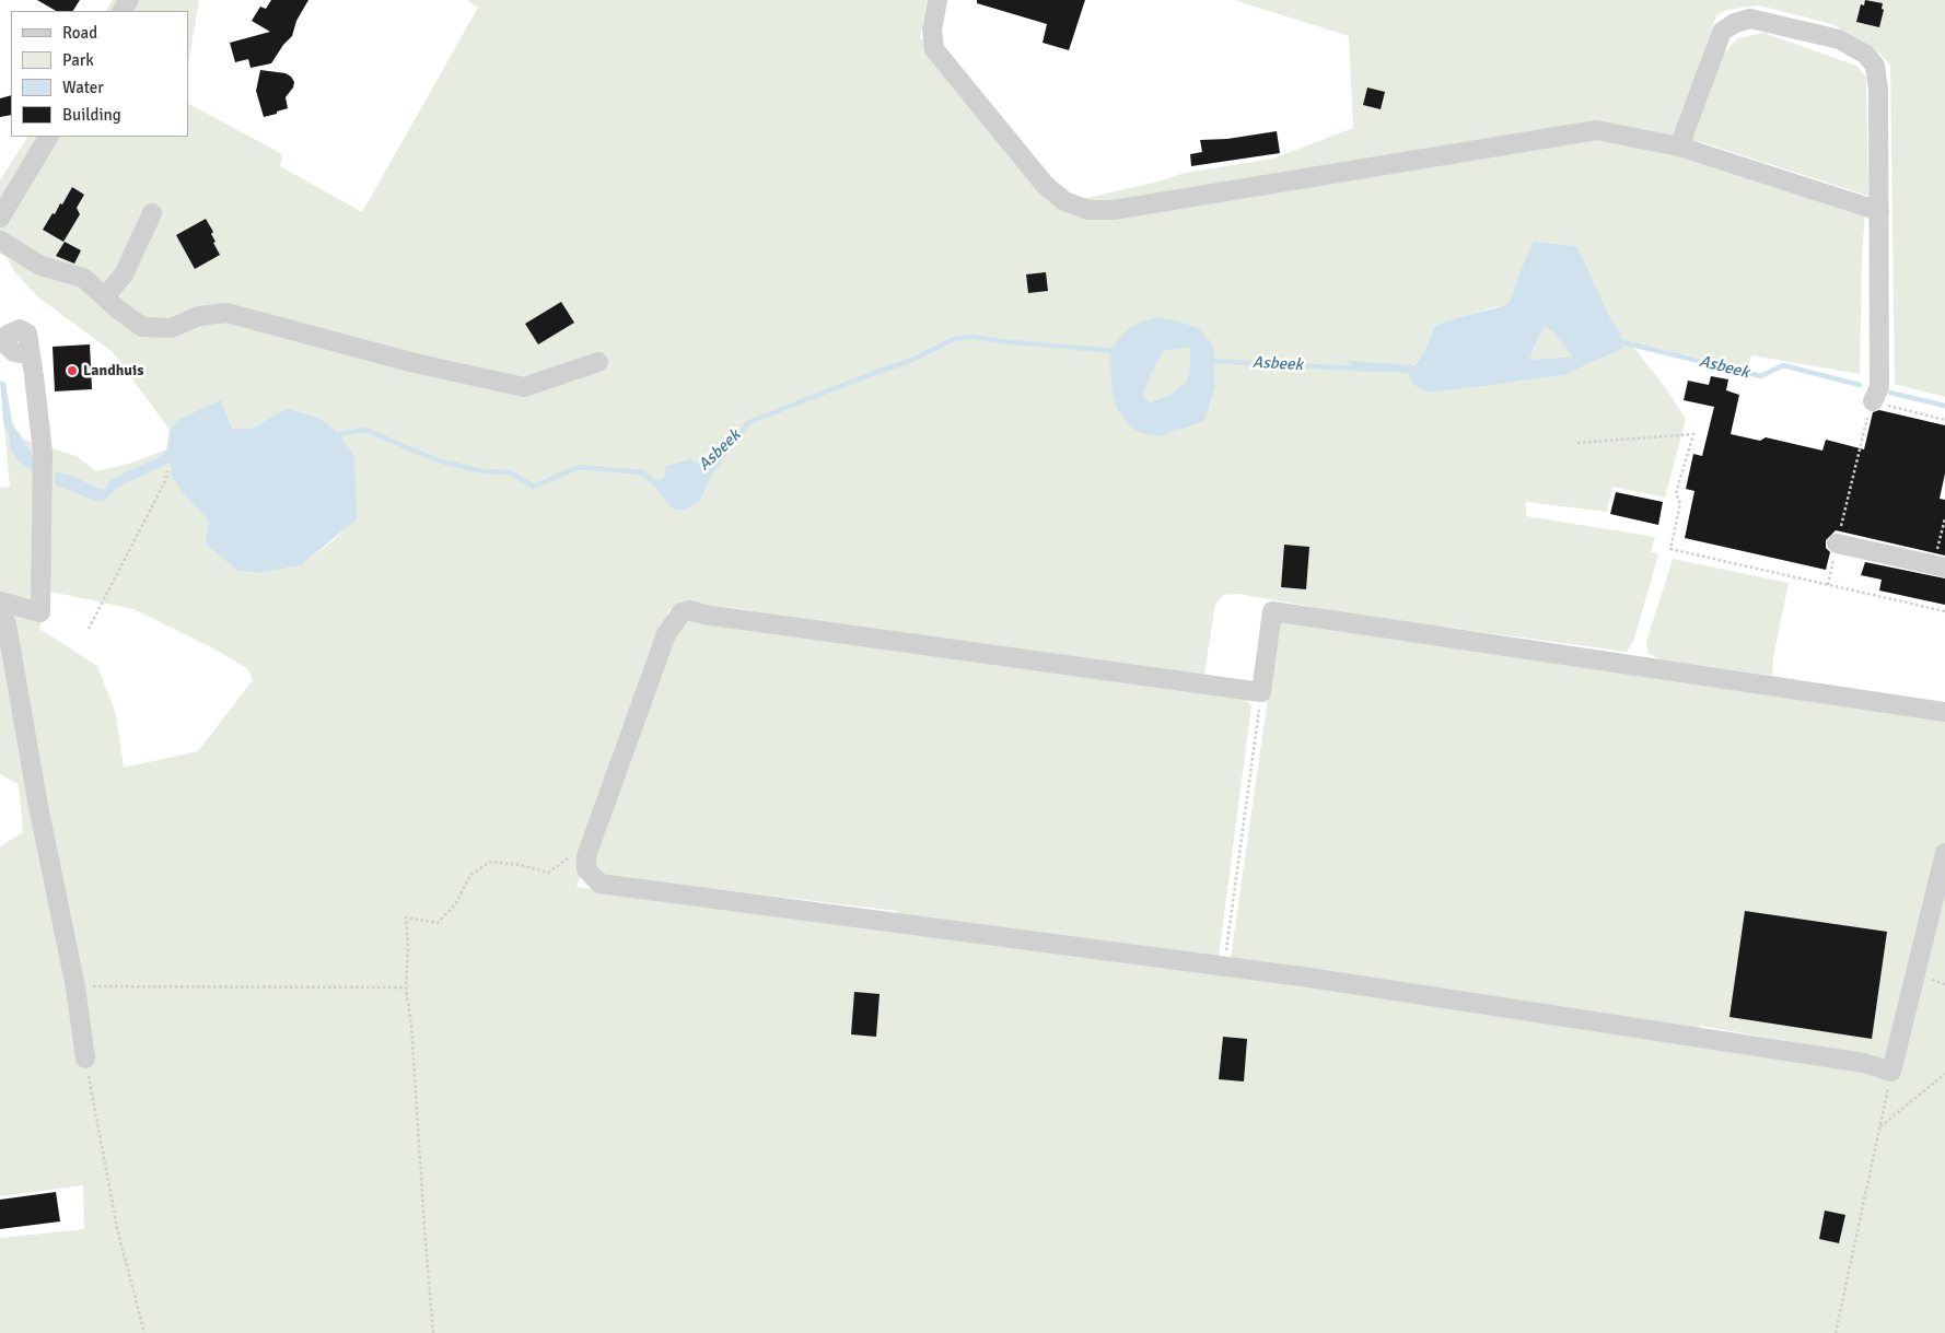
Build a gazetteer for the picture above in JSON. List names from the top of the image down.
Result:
{
  "water": ["Asbeek"],
  "places": ["Landhuis"],
  "legend": [
    "Road",
    "Park",
    "Water",
    "Building"
  ]
}
